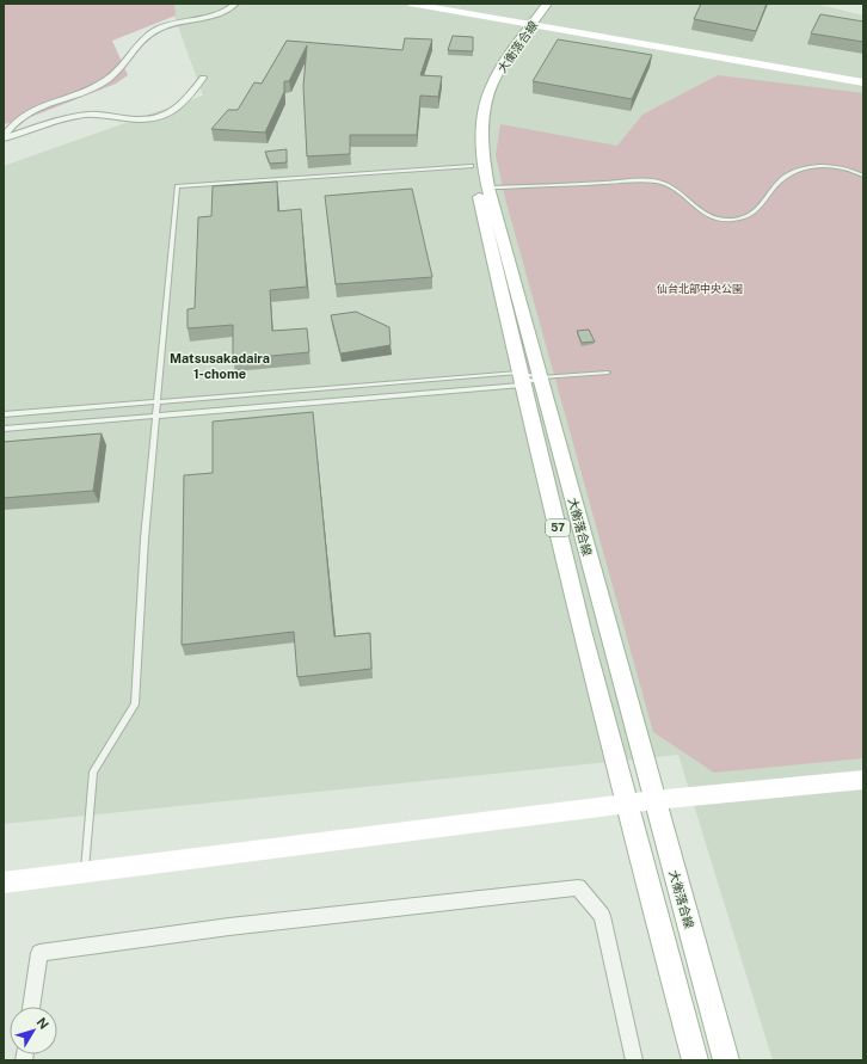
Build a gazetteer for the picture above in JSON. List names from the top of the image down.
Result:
{
  "streets": {
    "main road": ["大衡落合線", "57"]
  },
  "districts": ["Matsusakadaira 1-chome"],
  "parks": ["仙台北部中央公園"],
  "north": "top right"
}
